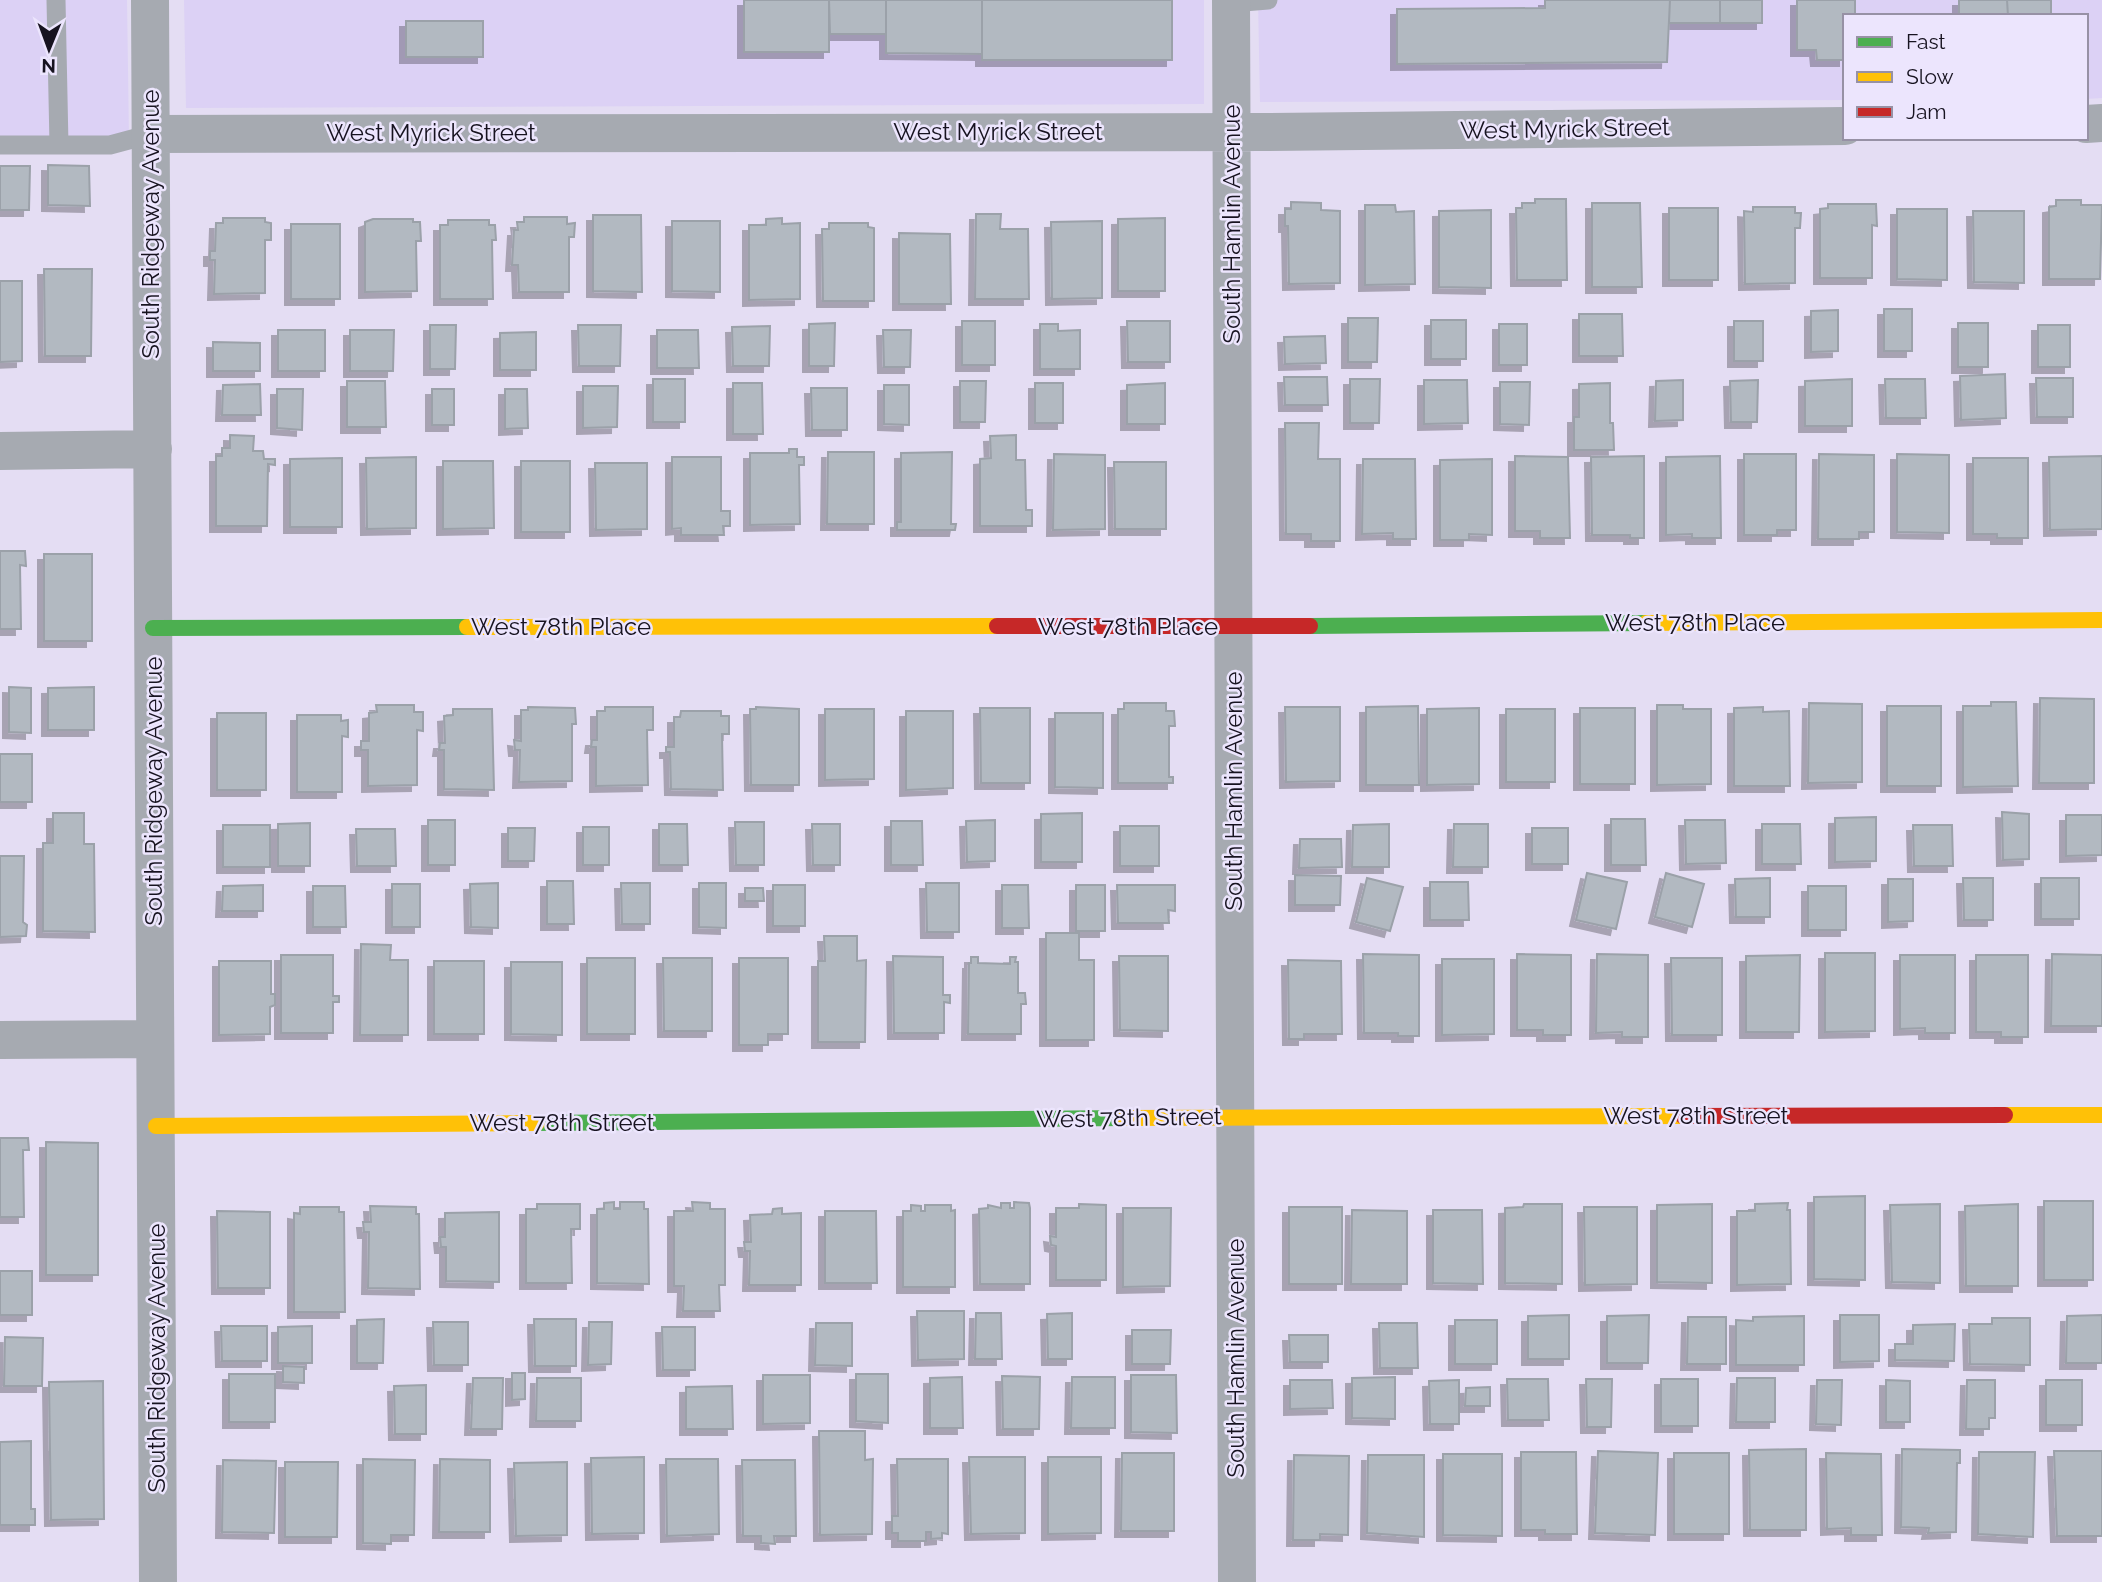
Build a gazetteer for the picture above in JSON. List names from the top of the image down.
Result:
{
  "streets": {
    "street": [
      "West Myrick Street",
      "South Ridgeway Avenue",
      "South Hamlin Avenue",
      "West 78th Place",
      "West 78th Street"
    ]
  },
  "crossings": [
    ["West Myrick Street", "South Ridgeway Avenue"],
    ["West Myrick Street", "South Hamlin Avenue"],
    ["South Ridgeway Avenue", "West 78th Place"],
    ["South Ridgeway Avenue", "West 78th Street"],
    ["South Hamlin Avenue", "West 78th Place"],
    ["South Hamlin Avenue", "West 78th Street"]
  ],
  "legend": ["Fast", "Slow", "Jam"],
  "north": "bottom"
}
